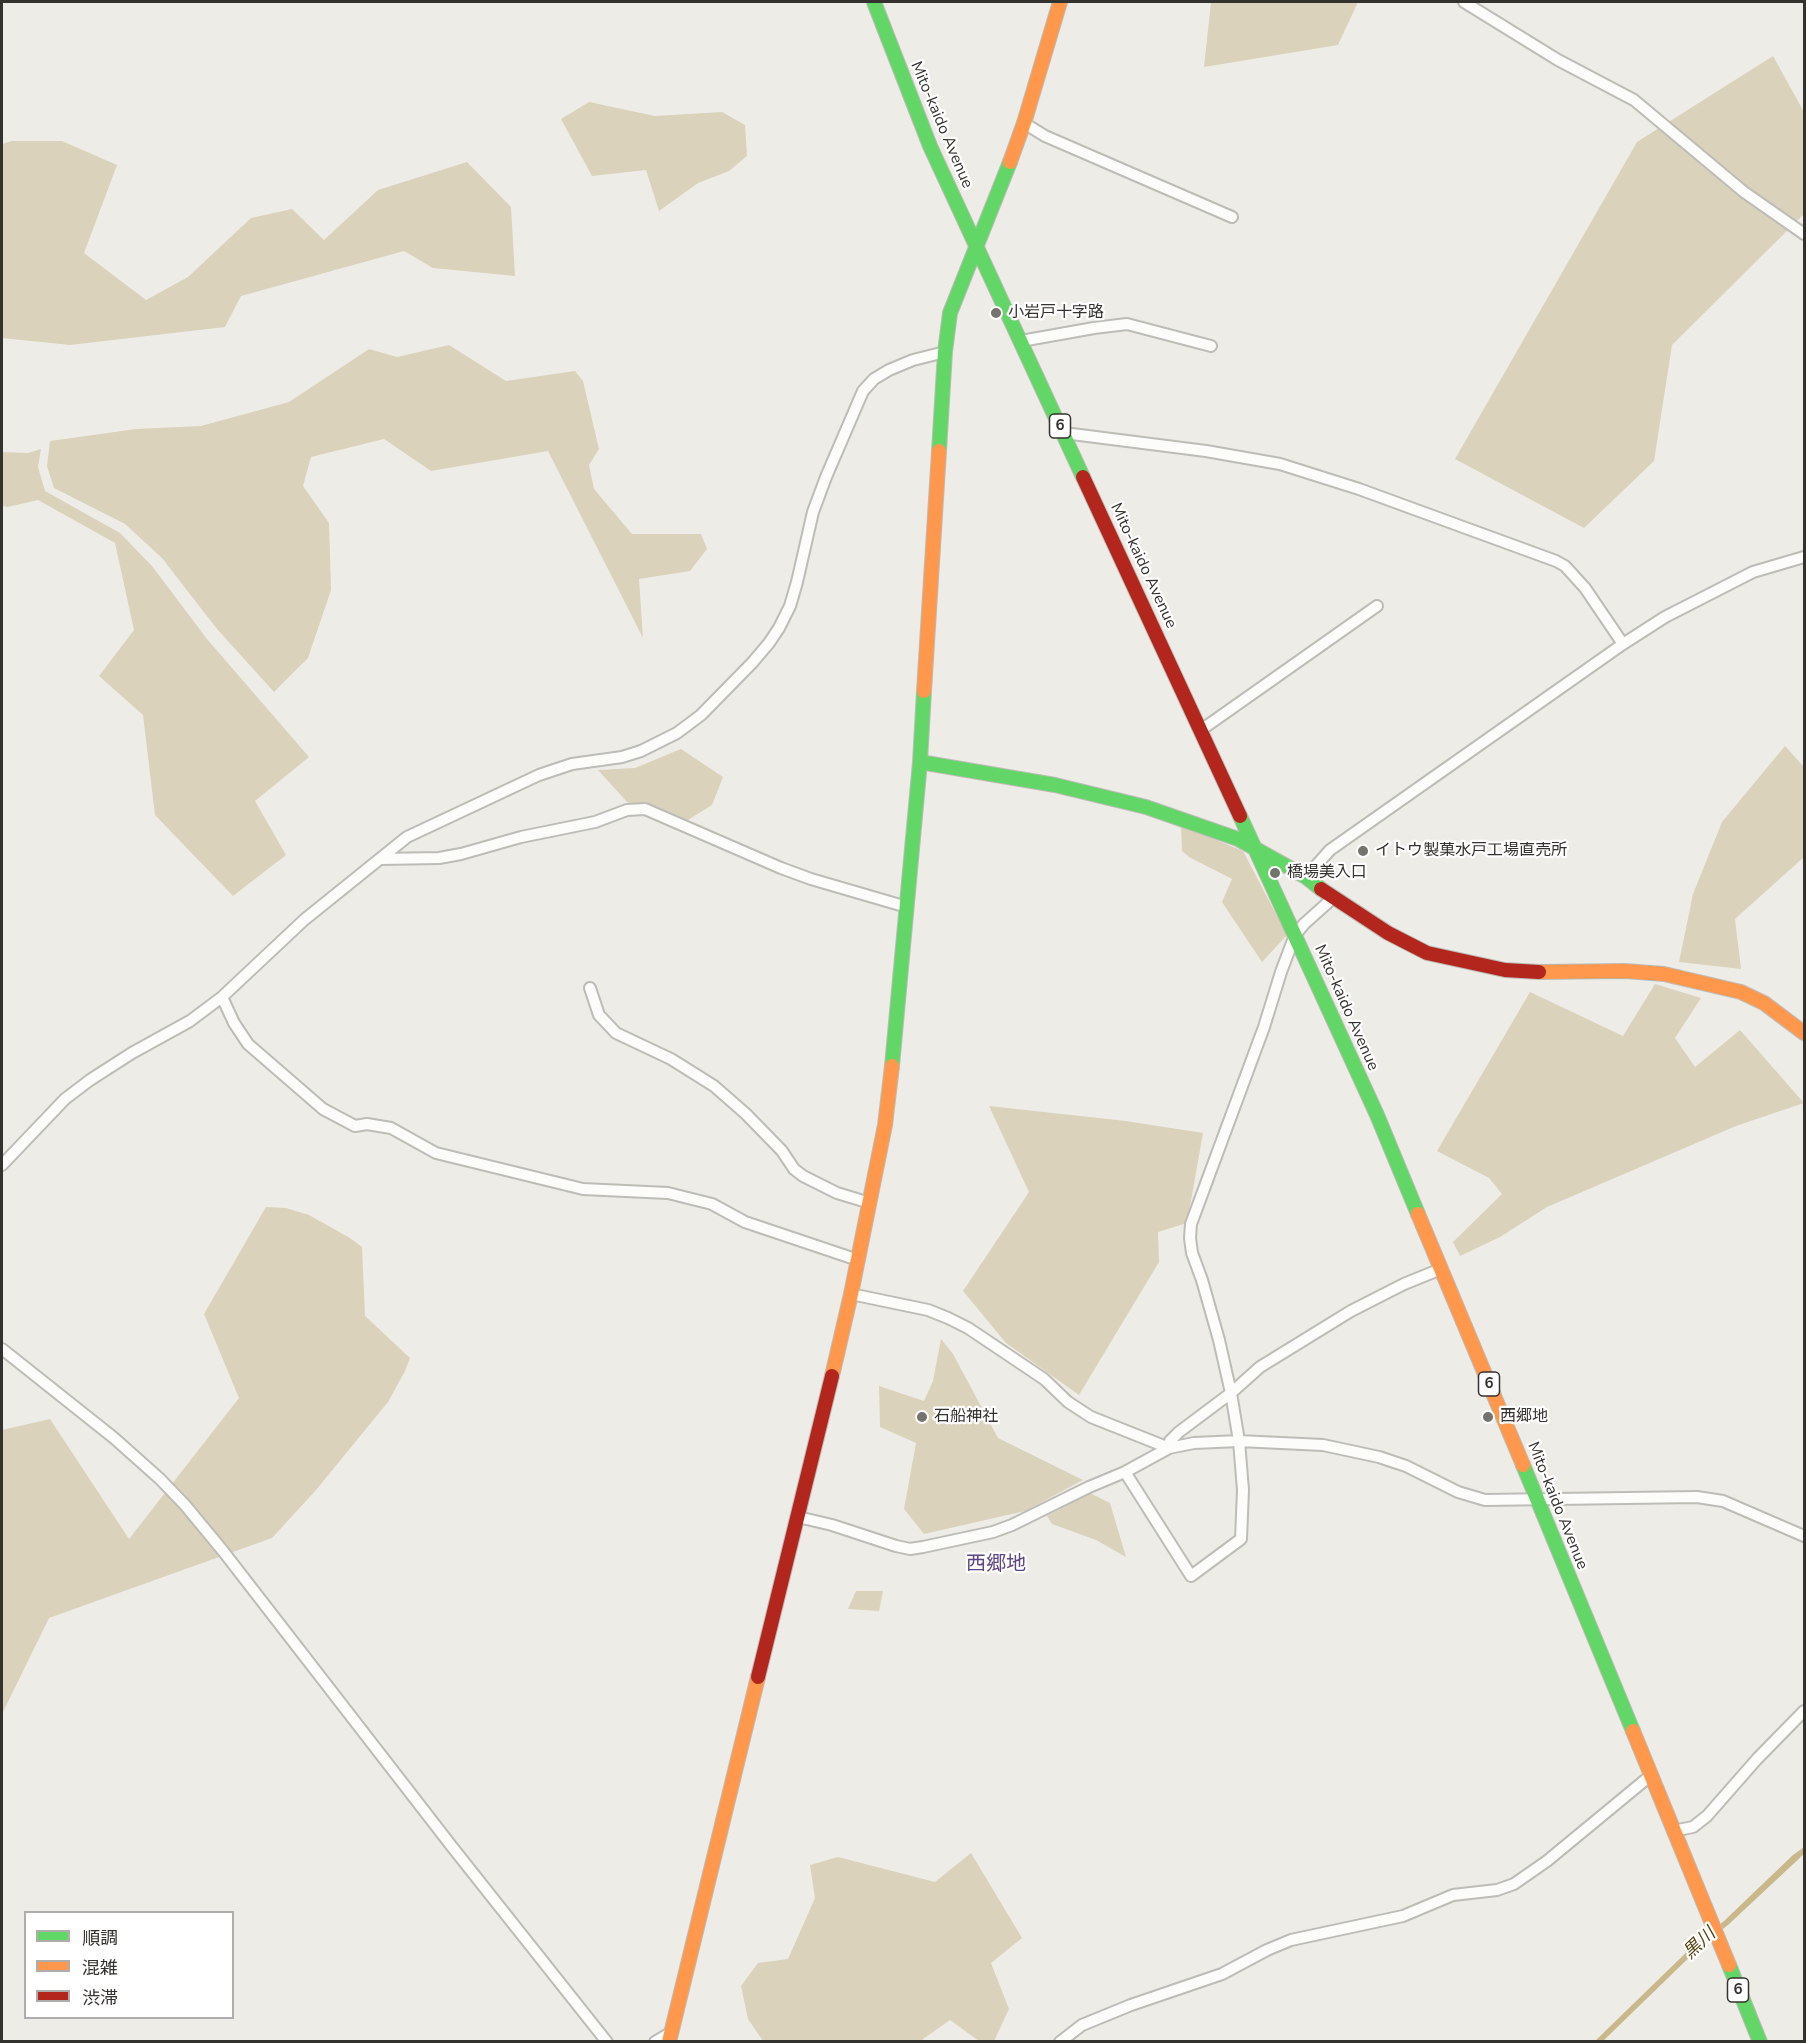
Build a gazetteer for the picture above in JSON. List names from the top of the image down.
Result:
{
  "streets": {
    "main road": ["Mito-kaido Avenue", "6"]
  },
  "districts": ["西郷地"],
  "water": ["黒川"],
  "places": [
    "小岩戸十字路",
    "イトウ製菓水戸工場直売所",
    "橋場美入口",
    "石船神社",
    "西郷地"
  ],
  "legend": ["順調", "混雑", "渋滞"]
}
